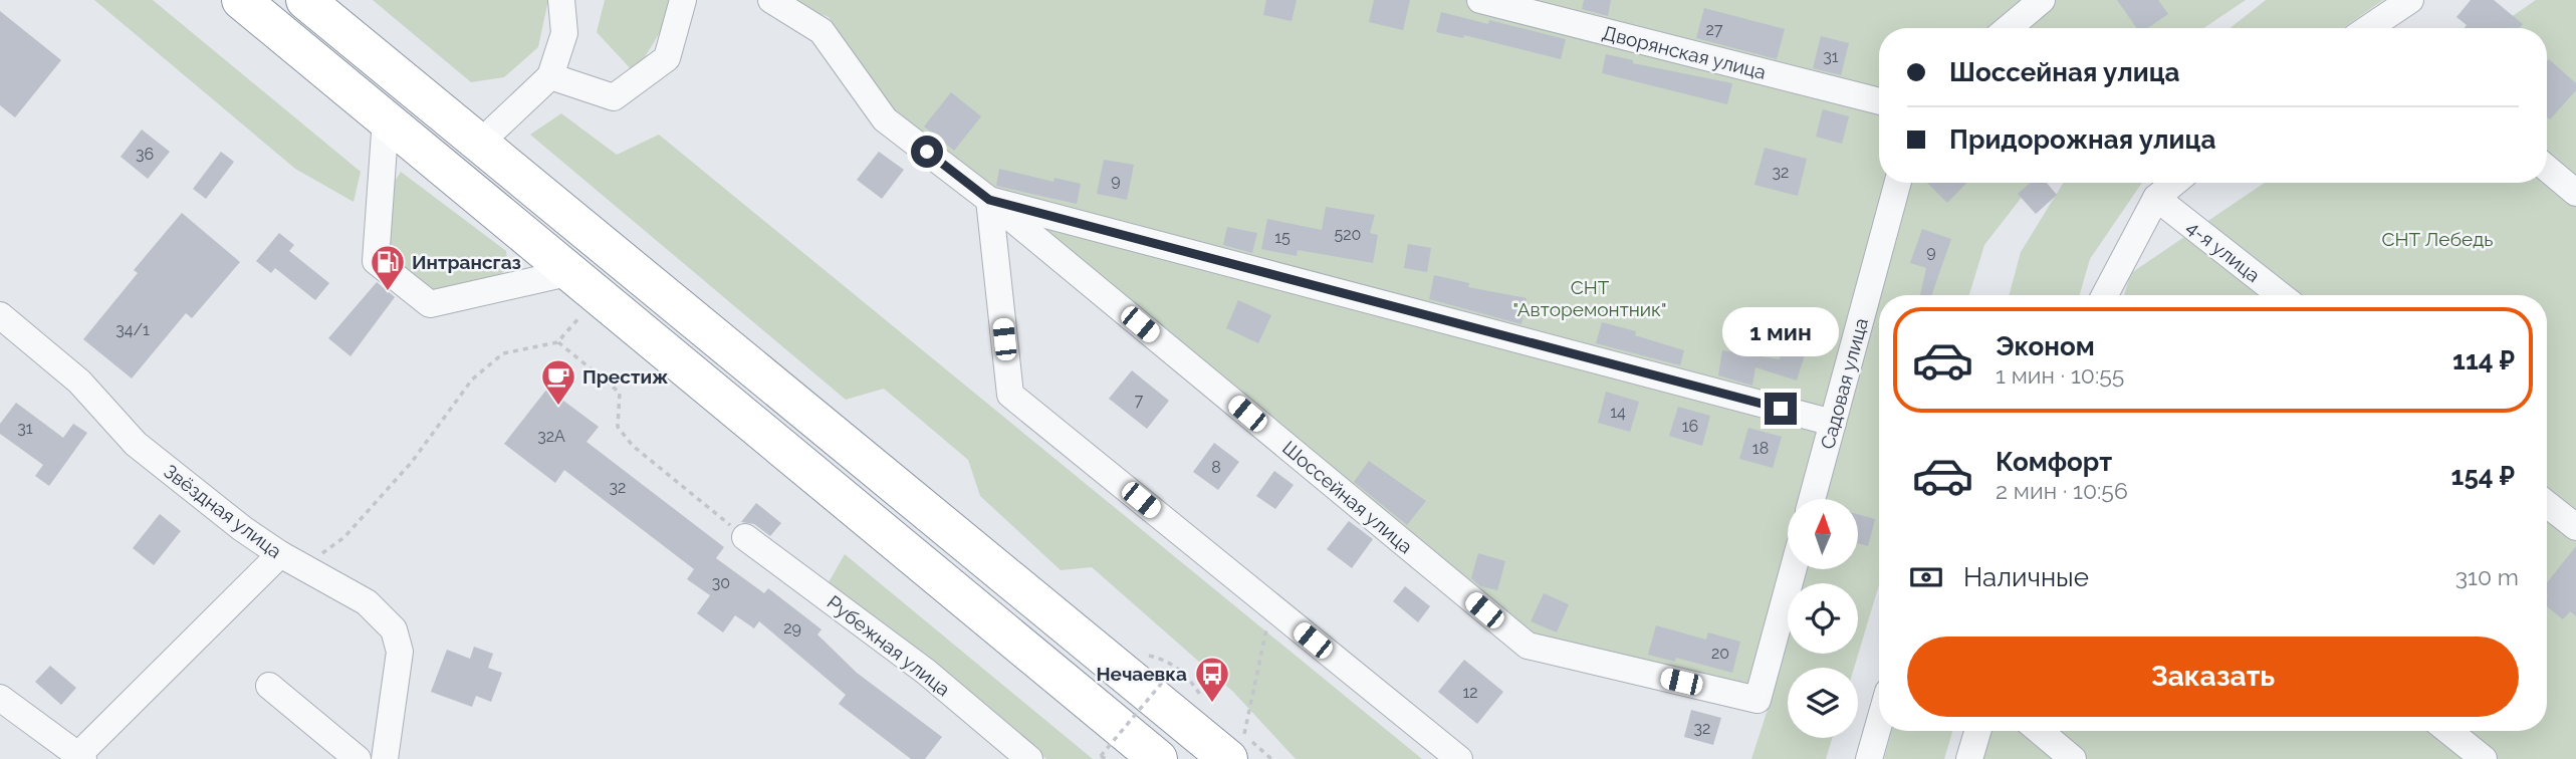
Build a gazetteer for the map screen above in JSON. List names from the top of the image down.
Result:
{
  "streets": {
    "street": [
      "Дворянская улица",
      "4-я улица",
      "Садовая улица",
      "Шоссейная улица",
      "Звёздная улица",
      "Рубежная улица"
    ]
  },
  "parks": ["СНТ Лебедь", "СНТ \"Авторемонтник\""],
  "places": {
    "fuel station": ["Интрансгаз"],
    "cafe": ["Престиж"],
    "bus stop": ["Нечаевка"]
  },
  "house_numbers": [
    "27",
    "31",
    "36",
    "32",
    "9",
    "520",
    "15",
    "9",
    "34/1",
    "7",
    "14",
    "16",
    "31",
    "32А",
    "18",
    "8",
    "32",
    "30",
    "29",
    "20",
    "12",
    "32"
  ],
  "north": "top",
  "page": {
    "banner": ["Шоссейная улица", "Придорожная улица"],
    "bubble": "1 мин",
    "list": [
      {
        "name": "Эконом",
        "note": "1 мин · 10:55",
        "value": "114 ₽"
      },
      {
        "name": "Комфорт",
        "note": "2 мин · 10:56",
        "value": "154 ₽"
      }
    ],
    "pay": ["Наличные", "310 m"],
    "buttons": "Заказать"
  }
}
